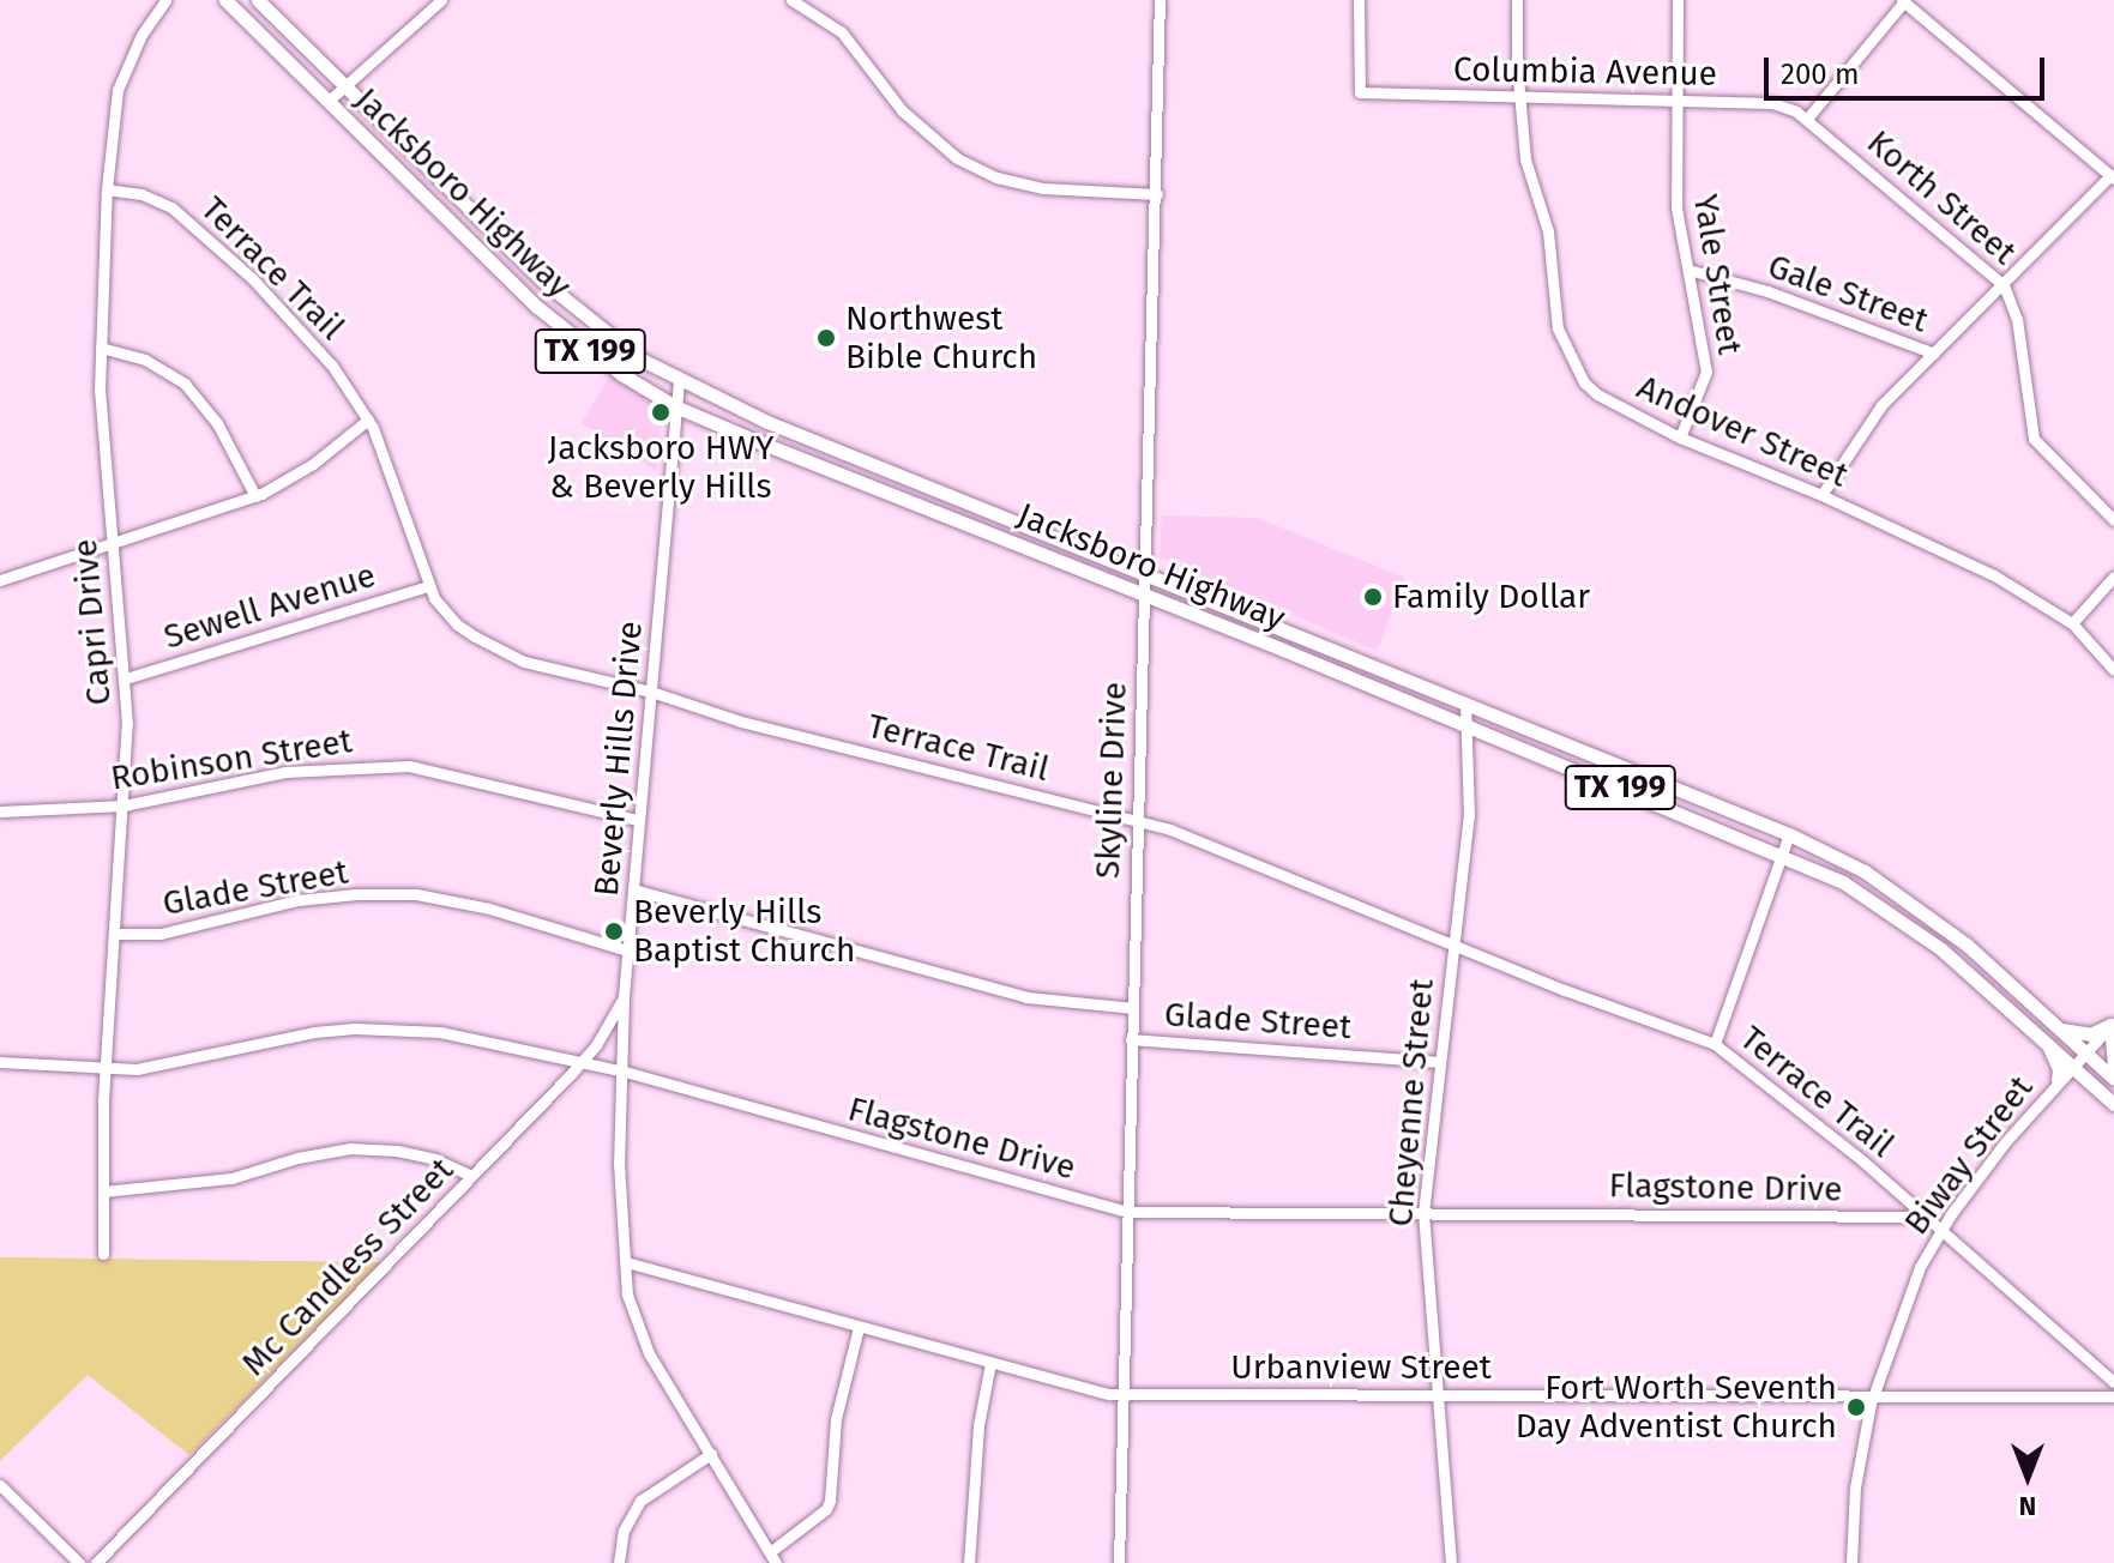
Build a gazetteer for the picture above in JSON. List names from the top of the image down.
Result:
{
  "streets": {
    "main road": ["Jacksboro Highway", "TX 199"],
    "street": [
      "Columbia Avenue",
      "Korth Street",
      "Terrace Trail",
      "Yale Street",
      "Gale Street",
      "Andover Street",
      "Sewell Avenue",
      "Capri Drive",
      "Beverly Hills Drive",
      "Robinson Street",
      "Skyline Drive",
      "Glade Street",
      "Cheyenne Street",
      "Flagstone Drive",
      "Biway Street",
      "Mc Candless Street",
      "Urbanview Street"
    ]
  },
  "crossings": [
    ["Columbia Avenue", "Korth Street"],
    ["Columbia Avenue", "Yale Street"],
    ["Columbia Avenue", "Andover Street"],
    ["Jacksboro Highway", "Beverly Hills Drive"],
    ["Jacksboro Highway", "Skyline Drive"],
    ["Jacksboro Highway", "Cheyenne Street"],
    ["Jacksboro Highway", "Biway Street"],
    ["Terrace Trail", "Sewell Avenue"],
    ["Terrace Trail", "Capri Drive"],
    ["Terrace Trail", "Beverly Hills Drive"],
    ["Terrace Trail", "Skyline Drive"],
    ["Terrace Trail", "Cheyenne Street"],
    ["Terrace Trail", "Flagstone Drive"],
    ["Terrace Trail", "Biway Street"],
    ["Yale Street", "Gale Street"],
    ["Yale Street", "Andover Street"],
    ["Sewell Avenue", "Capri Drive"],
    ["Capri Drive", "Robinson Street"],
    ["Capri Drive", "Glade Street"],
    ["Capri Drive", "Flagstone Drive"],
    ["Beverly Hills Drive", "Robinson Street"],
    ["Beverly Hills Drive", "Glade Street"],
    ["Beverly Hills Drive", "Flagstone Drive"],
    ["Beverly Hills Drive", "Mc Candless Street"],
    ["Beverly Hills Drive", "Urbanview Street"],
    ["Skyline Drive", "Glade Street"],
    ["Skyline Drive", "Flagstone Drive"],
    ["Skyline Drive", "Urbanview Street"],
    ["Glade Street", "Cheyenne Street"],
    ["Cheyenne Street", "Flagstone Drive"],
    ["Cheyenne Street", "Urbanview Street"],
    ["Flagstone Drive", "Mc Candless Street"],
    ["Biway Street", "Urbanview Street"]
  ],
  "places": [
    "Northwest Bible Church",
    "Jacksboro HWY & Beverly Hills",
    "Family Dollar",
    "Beverly Hills Baptist Church",
    "Fort Worth Seventh Day Adventist Church"
  ],
  "scale_bar": "200 m",
  "north": "bottom"
}
